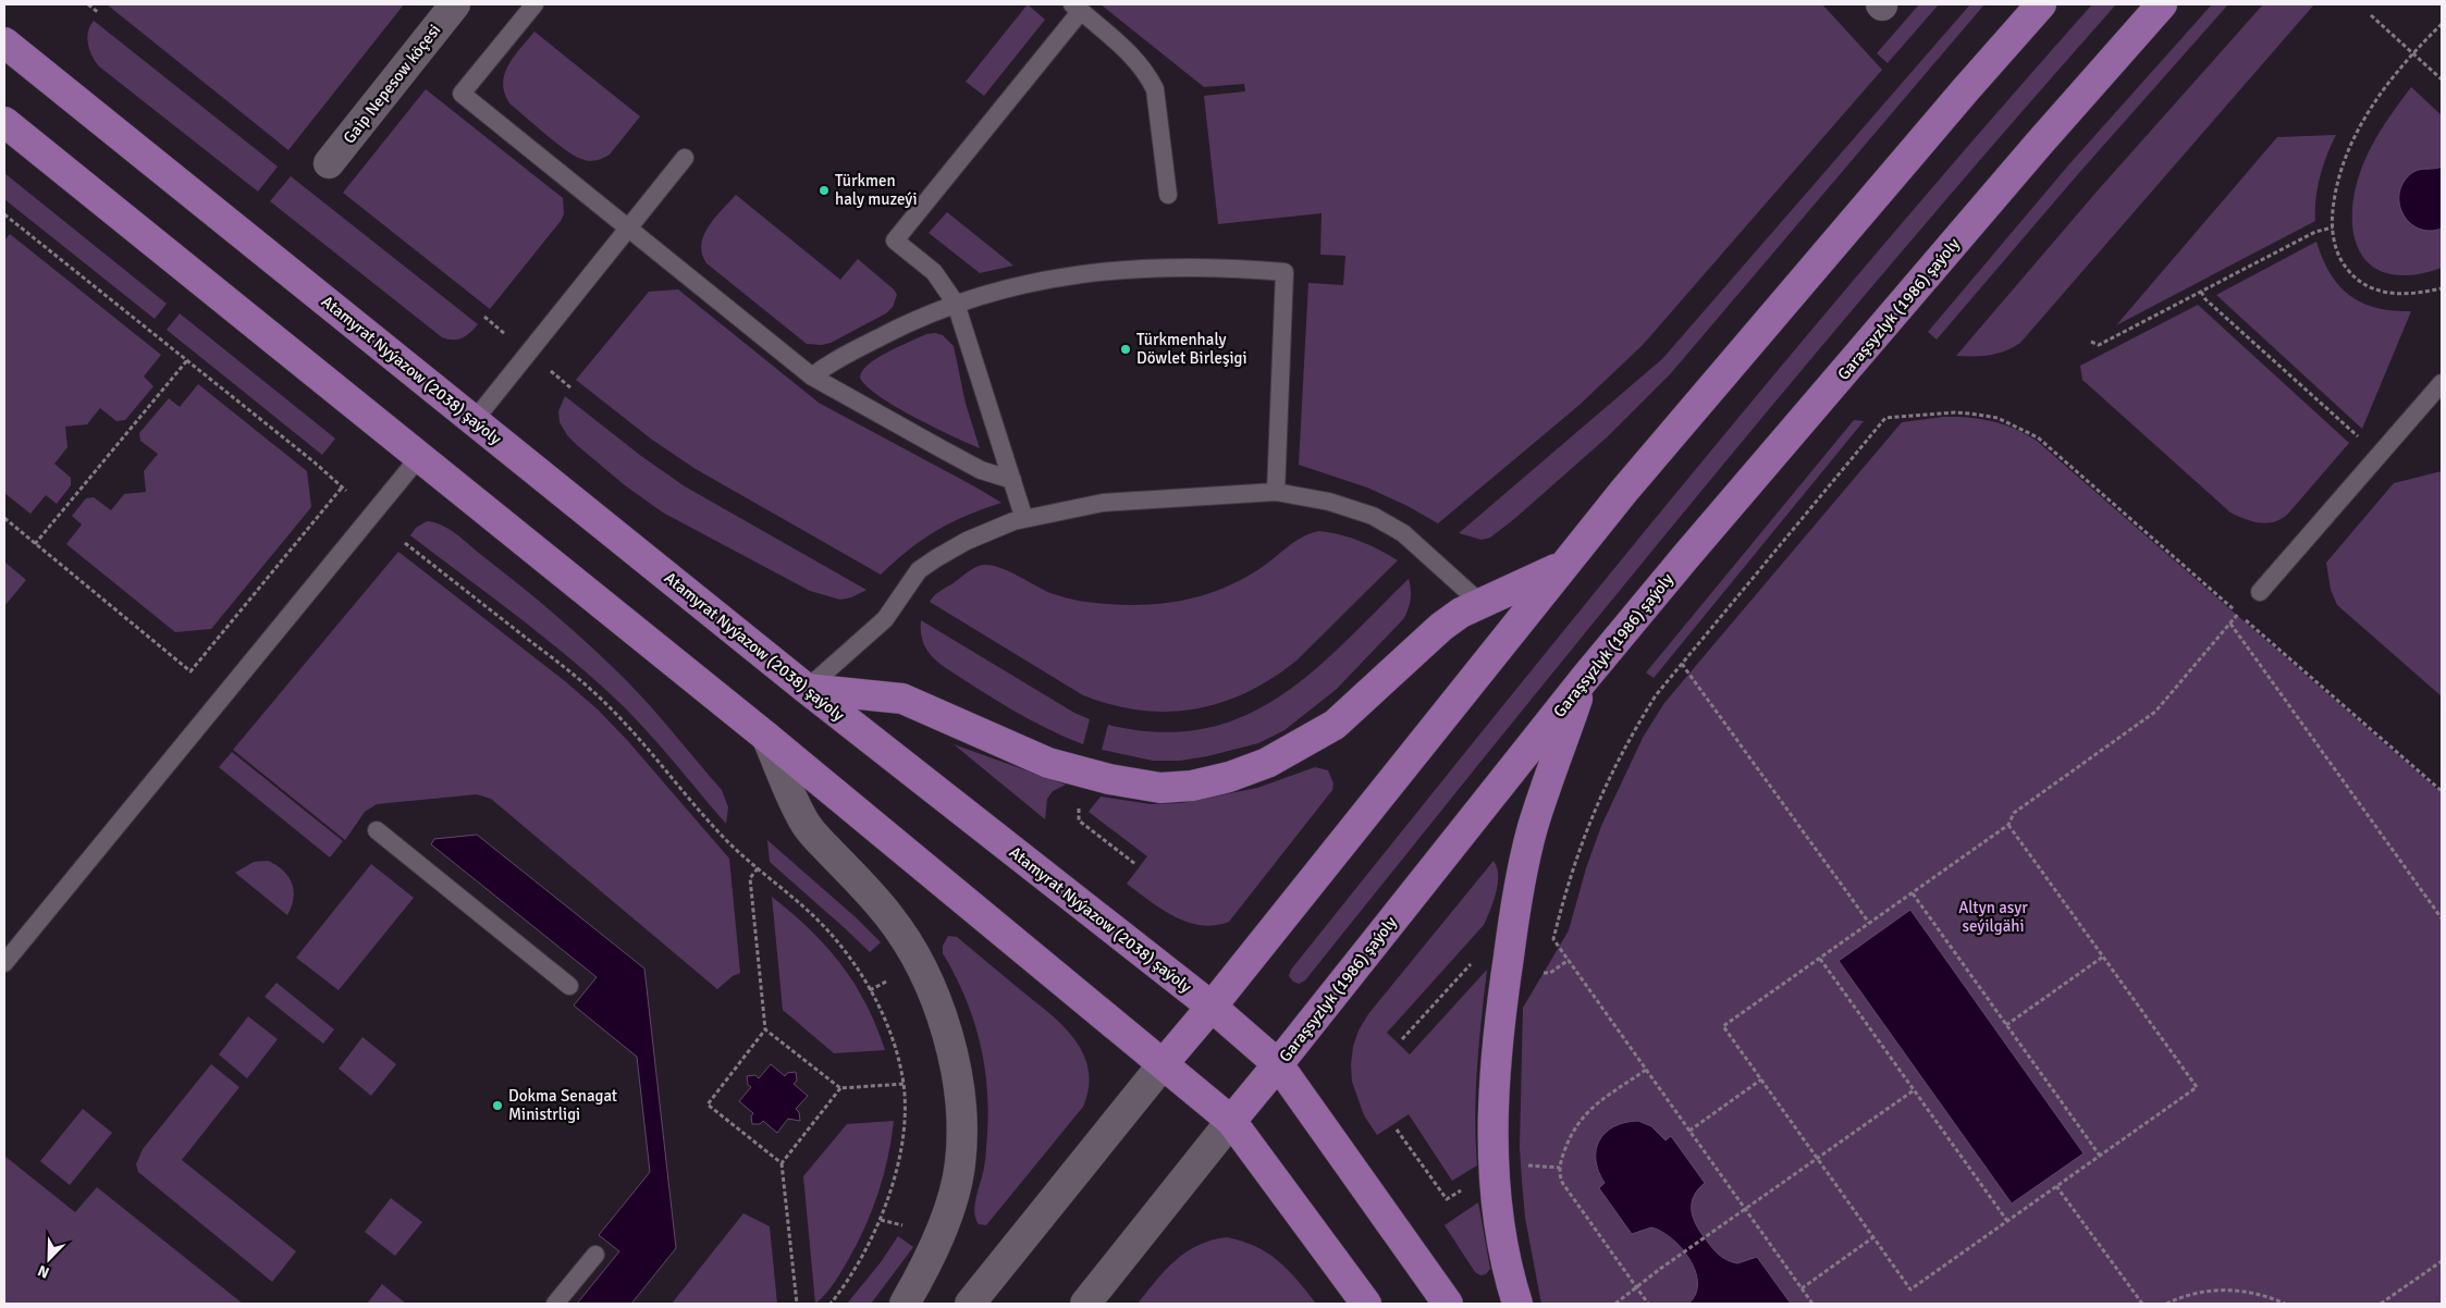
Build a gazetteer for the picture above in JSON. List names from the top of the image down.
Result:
{
  "streets": {
    "main road": ["Gaip Nepesow köçesi", "Garaşsyzlyk (1986) şaýoly", "Atamyrat Nyýazow (2038) şaýoly"]
  },
  "crossings": [
    ["Garaşsyzlyk (1986) şaýoly", "Atamyrat Nyýazow (2038) şaýoly"]
  ],
  "parks": ["Altyn asyr seýilgähi"],
  "places": ["Türkmen haly muzeýi", "Türkmenhaly Döwlet Birleşigi", "Dokma Senagat Ministrligi"],
  "north": "bottom left"
}
